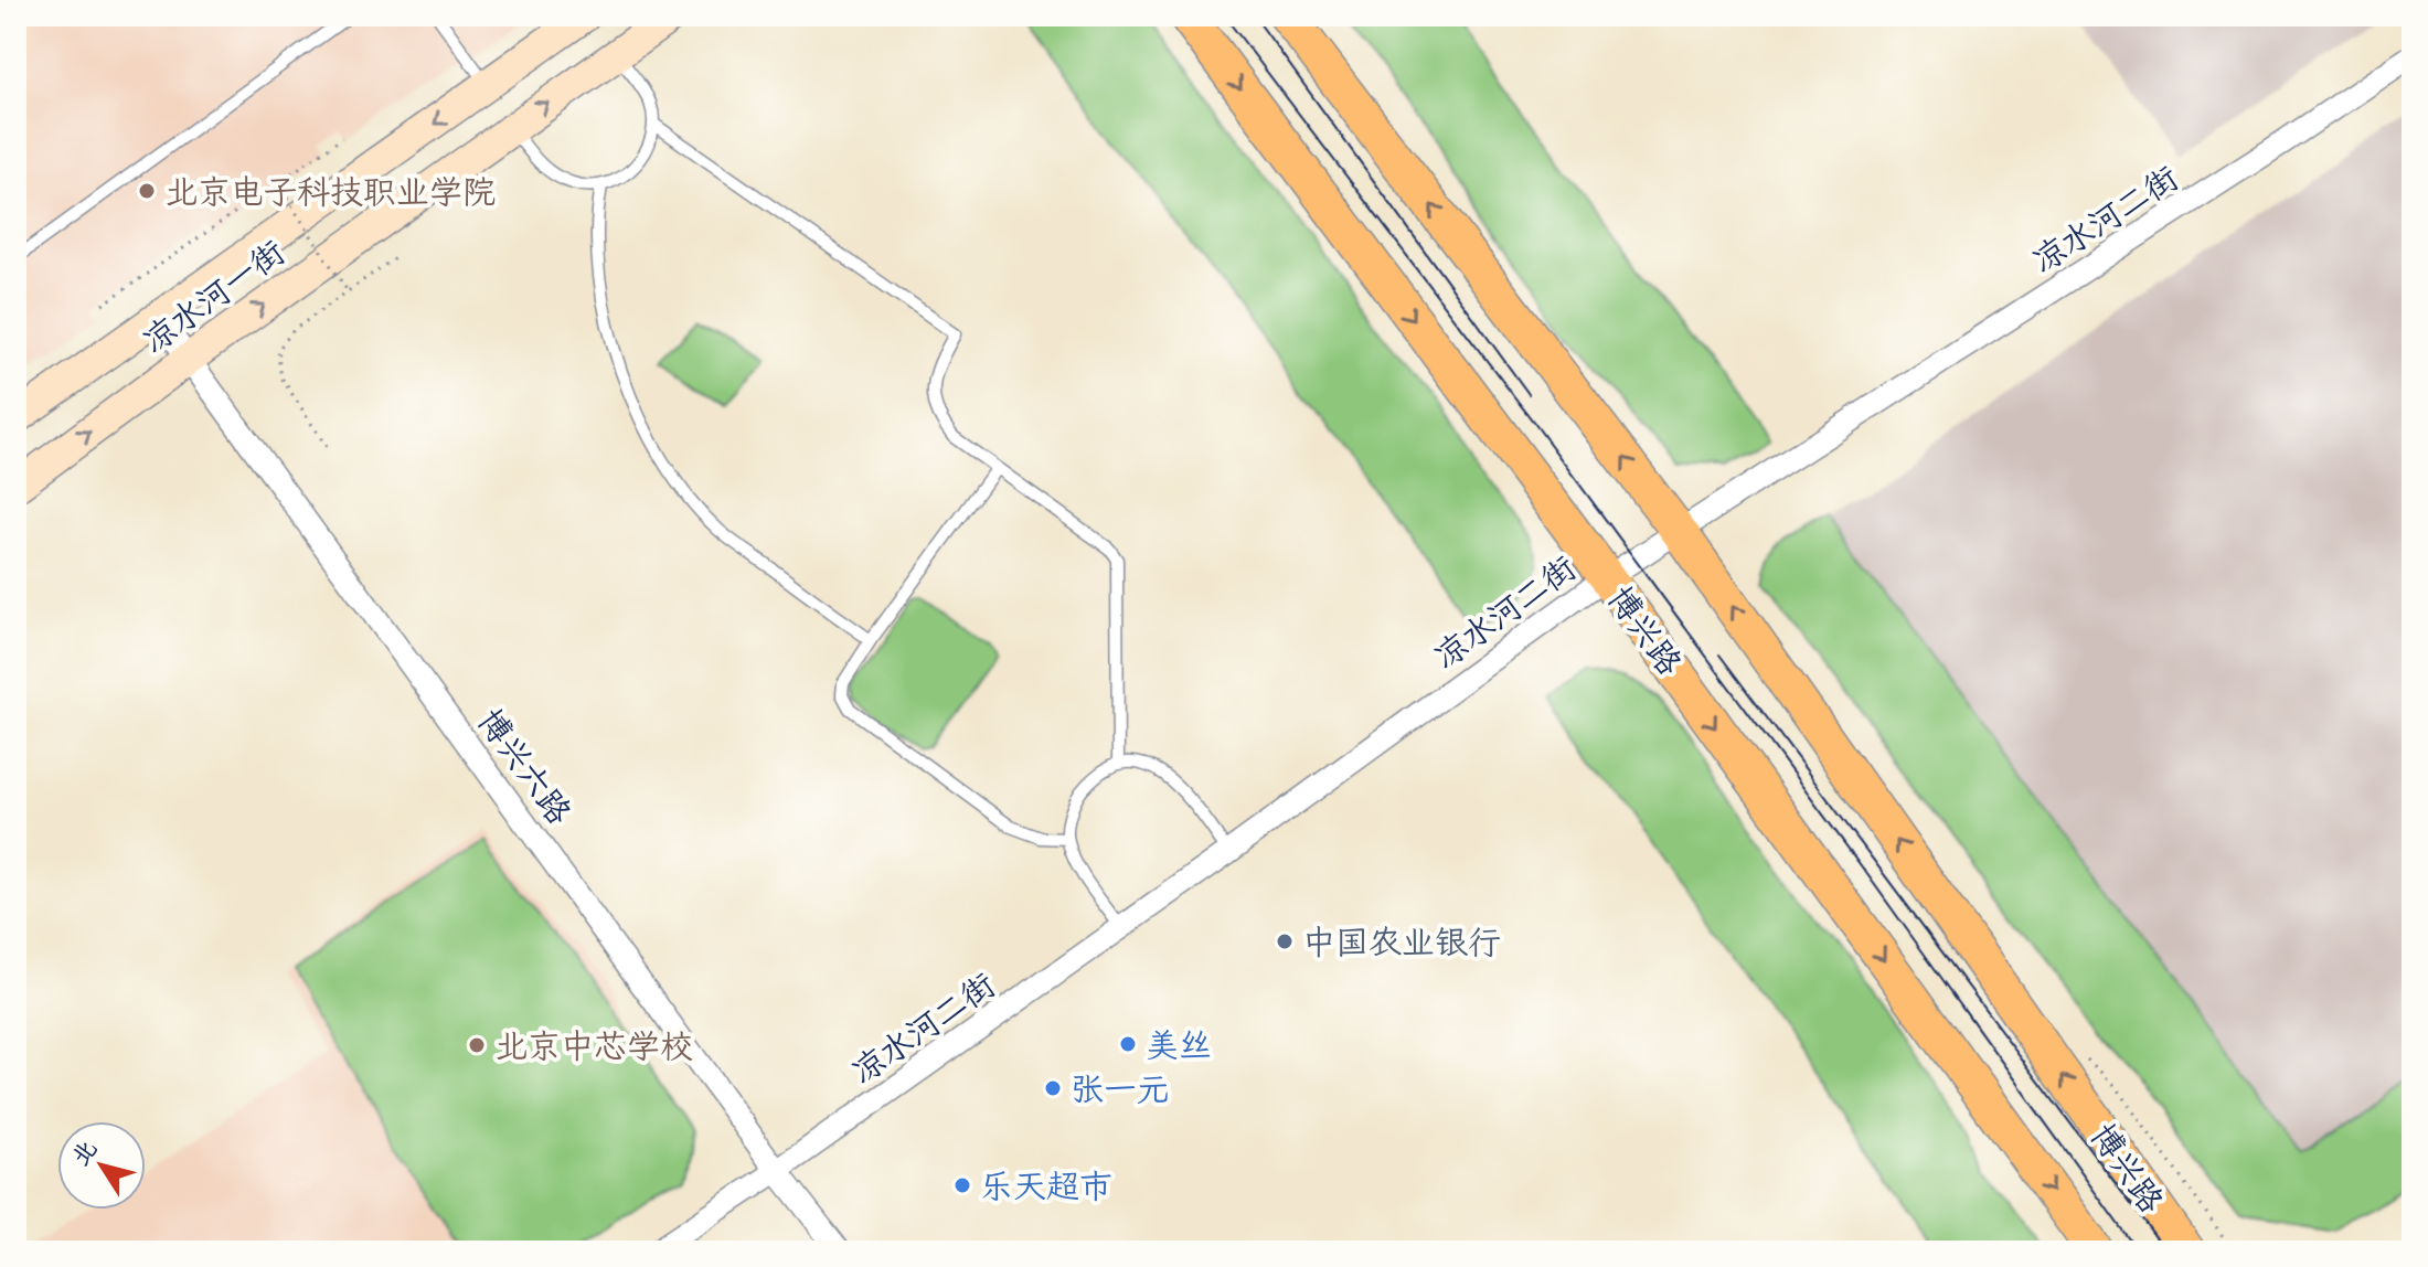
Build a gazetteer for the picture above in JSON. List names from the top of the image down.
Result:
{
  "streets": {
    "main road": ["凉水河一街", "博兴路"],
    "street": ["凉水河二街", "博兴六路"]
  },
  "crossings": [
    ["凉水河二街", "博兴路"],
    ["凉水河二街", "博兴六路"],
    ["凉水河一街", "博兴六路"]
  ],
  "places": [
    "北京电子科技职业学院",
    "中国农业银行",
    "美丝",
    "北京中芯学校",
    "张一元",
    "乐天超市"
  ],
  "north": "top left"
}
